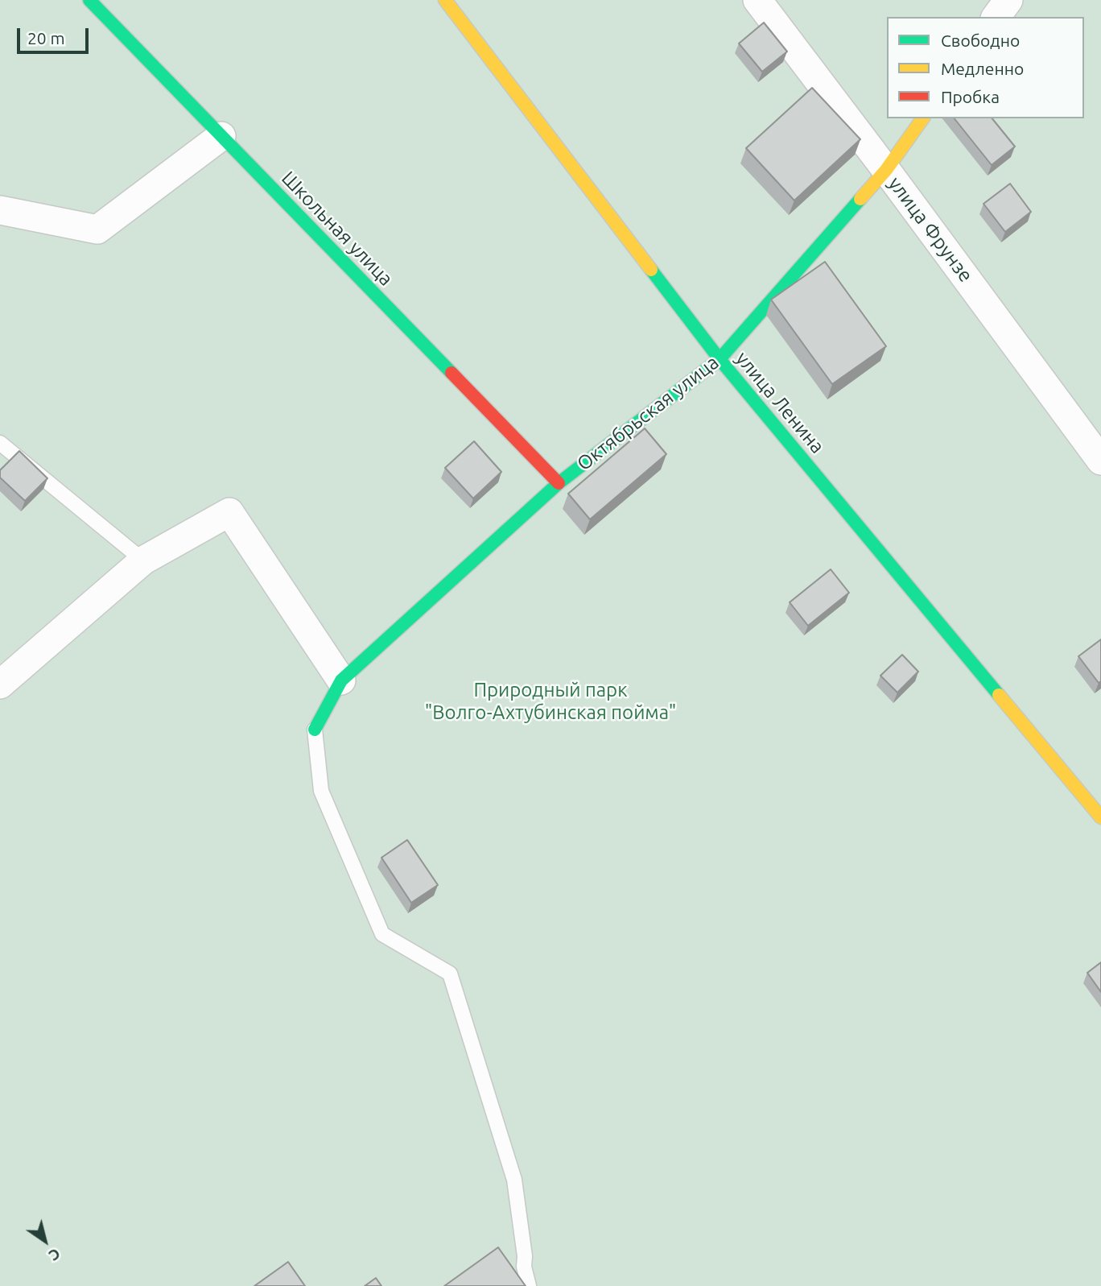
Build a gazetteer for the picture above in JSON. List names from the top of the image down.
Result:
{
  "streets": {
    "street": [
      "Школьная улица",
      "улица Фрунзе",
      "улица Ленина",
      "Октябрьская улица"
    ]
  },
  "crossings": [
    ["Школьная улица", "Октябрьская улица"],
    ["улица Фрунзе", "Октябрьская улица"],
    ["улица Ленина", "Октябрьская улица"]
  ],
  "parks": ["Природный парк \"Волго-Ахтубинская пойма\""],
  "legend": ["Свободно", "Медленно", "Пробка"],
  "scale_bar": "20 m",
  "north": "bottom right"
}
